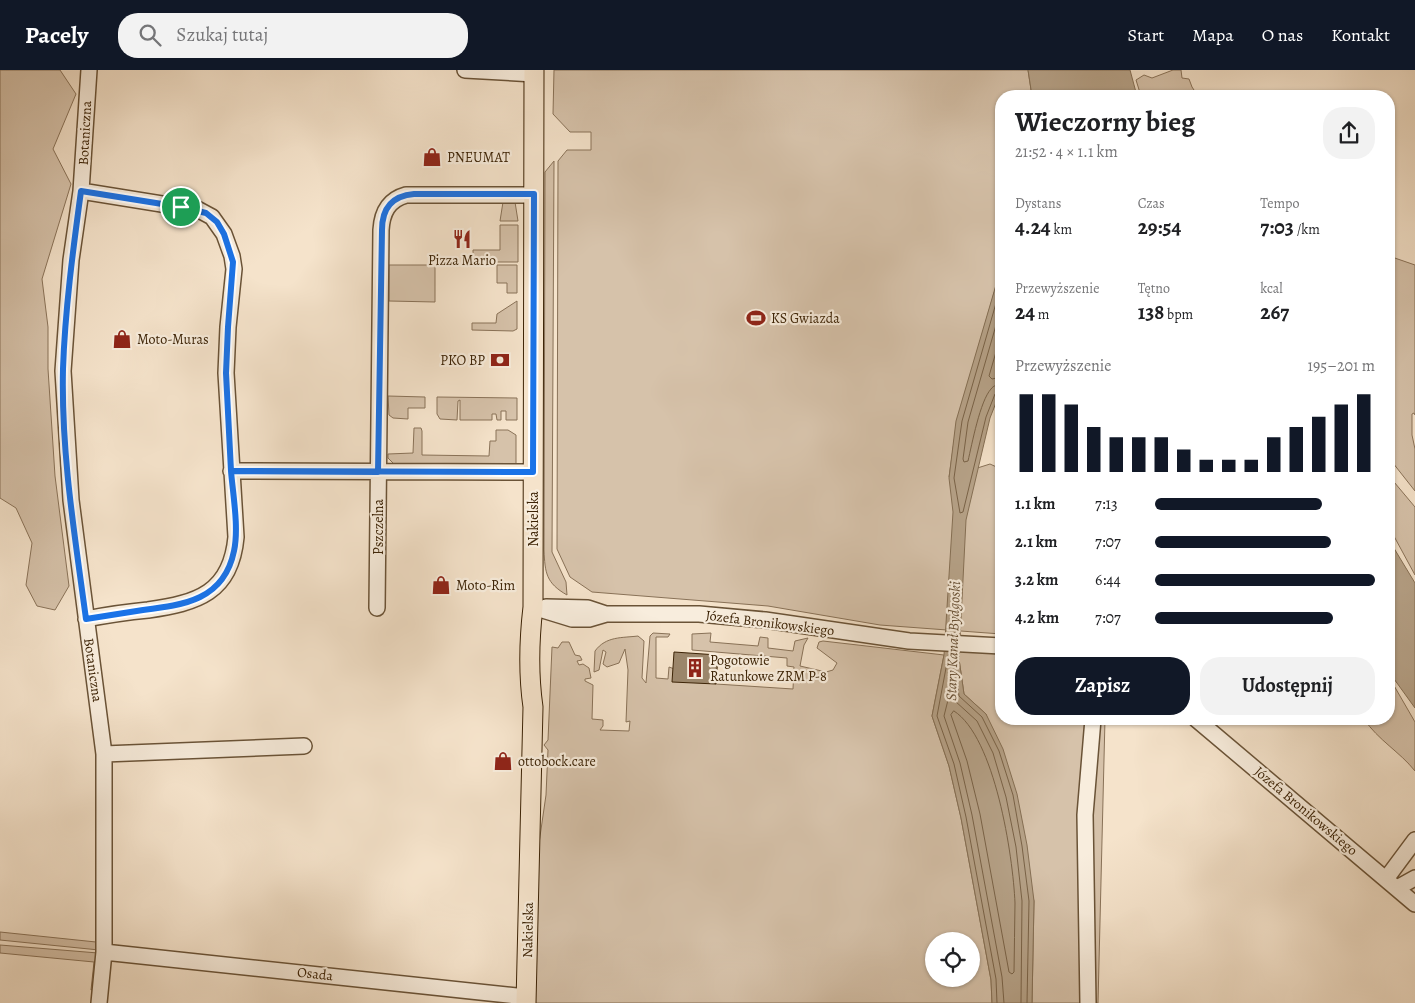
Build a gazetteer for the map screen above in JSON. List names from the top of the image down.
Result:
{
  "streets": {
    "main road": ["Nakielska"],
    "street": [
      "Botaniczna",
      "Pszczelna",
      "Józefa Bronikowskiego",
      "Osada"
    ]
  },
  "crossings": [
    ["Botaniczna", "Osada"],
    ["Nakielska", "Pszczelna"],
    ["Nakielska", "Józefa Bronikowskiego"],
    ["Nakielska", "Osada"]
  ],
  "water": ["Stary Kanał Bydgoski"],
  "places": {
    "shop": [
      "PNEUMAT",
      "Moto-Muras",
      "Moto-Rim",
      "ottobock.care"
    ],
    "restaurant": ["Pizza Mario"],
    "sports": ["KS Gwiazda"],
    "bank": ["PKO BP"],
    "building": ["Pogotowie Ratunkowe ZRM P-8"]
  },
  "page": {
    "header": "Pacely",
    "search": "Szukaj tutaj",
    "nav": [
      "Start",
      "Mapa",
      "O nas",
      "Kontakt"
    ],
    "heading": ["Wieczorny bieg", "21:52 · 4 × 1.1 km"],
    "stats": [
      ["Dystans", "4.24 km"],
      ["Czas", "29:54"],
      ["Tempo", "7:03 /km"],
      ["Przewyższenie", "24 m"],
      ["Tętno", "138 bpm"],
      ["kcal", "267"]
    ],
    "chart": ["Przewyższenie", "195–201 m"],
    "list": [
      {
        "name": "1.1 km",
        "note": "7:13"
      },
      {
        "name": "2.1 km",
        "note": "7:07"
      },
      {
        "name": "3.2 km",
        "note": "6:44"
      },
      {
        "name": "4.2 km",
        "note": "7:07"
      }
    ],
    "buttons": ["Zapisz", "Udostępnij"]
  }
}
